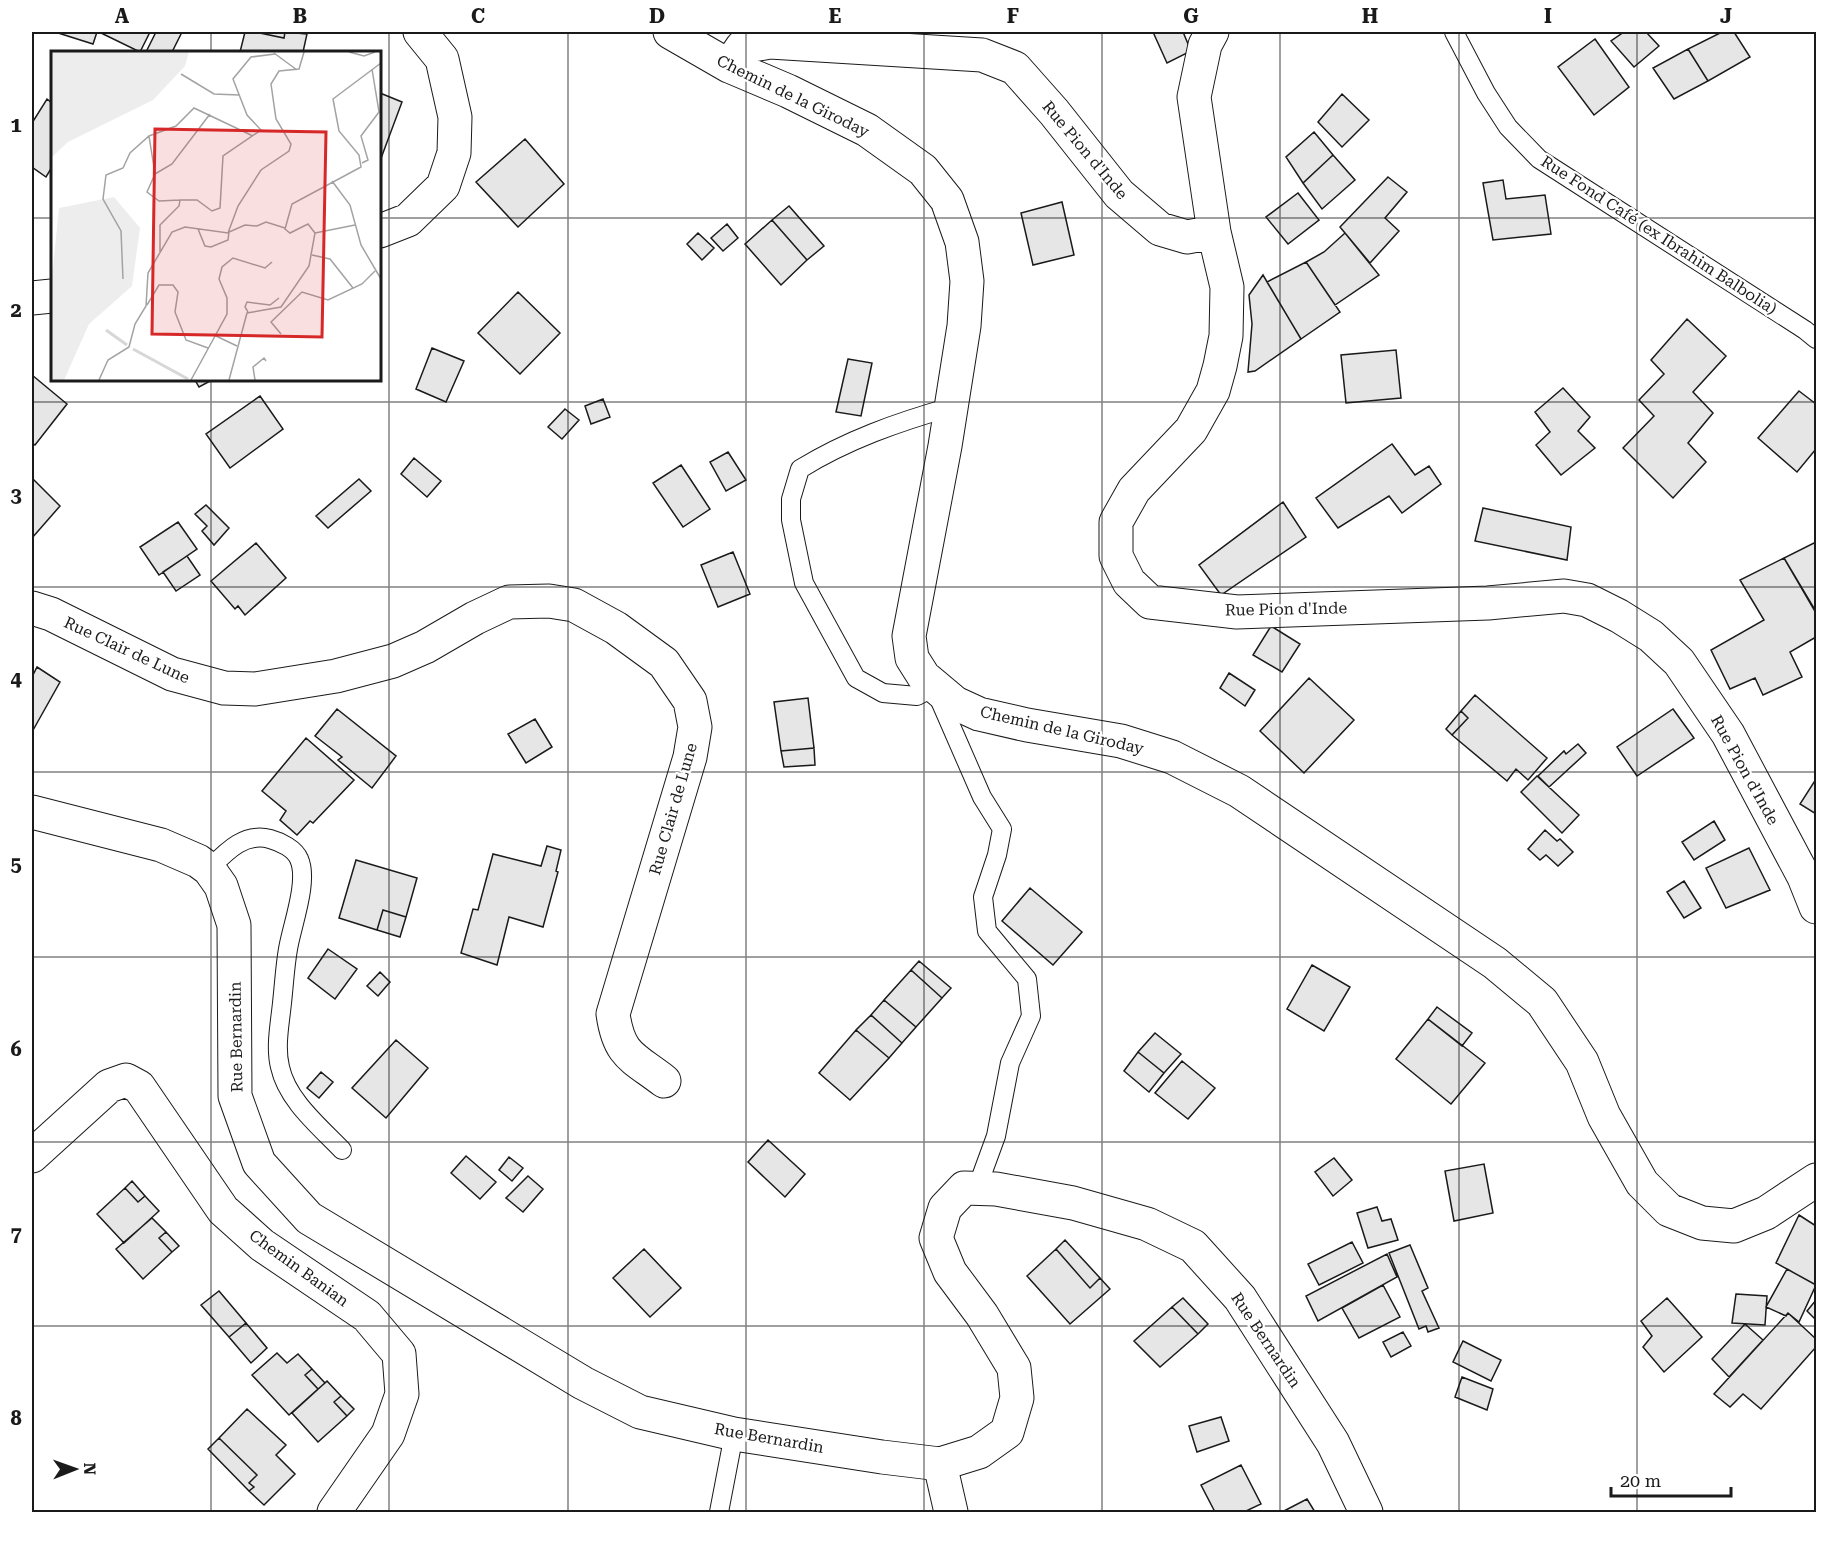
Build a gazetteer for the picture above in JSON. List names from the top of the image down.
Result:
{
  "streets": {
    "street": [
      "Chemin de la Giroday",
      "Rue Pion d'Inde",
      "Rue Clair de Lune",
      "Rue Bernardin",
      "Chemin Banian"
    ],
    "lane": ["Rue Fond Café (ex Ibrahim Balbolia)"]
  },
  "crossings": [
    ["Chemin de la Giroday", "Rue Pion d'Inde"]
  ],
  "scale_bar": "20 m",
  "north": "right",
  "grid": {
    "columns": [
      "A",
      "B",
      "C",
      "D",
      "E",
      "F",
      "G",
      "H",
      "I",
      "J"
    ],
    "rows": [
      "1",
      "2",
      "3",
      "4",
      "5",
      "6",
      "7",
      "8"
    ]
  }
}
